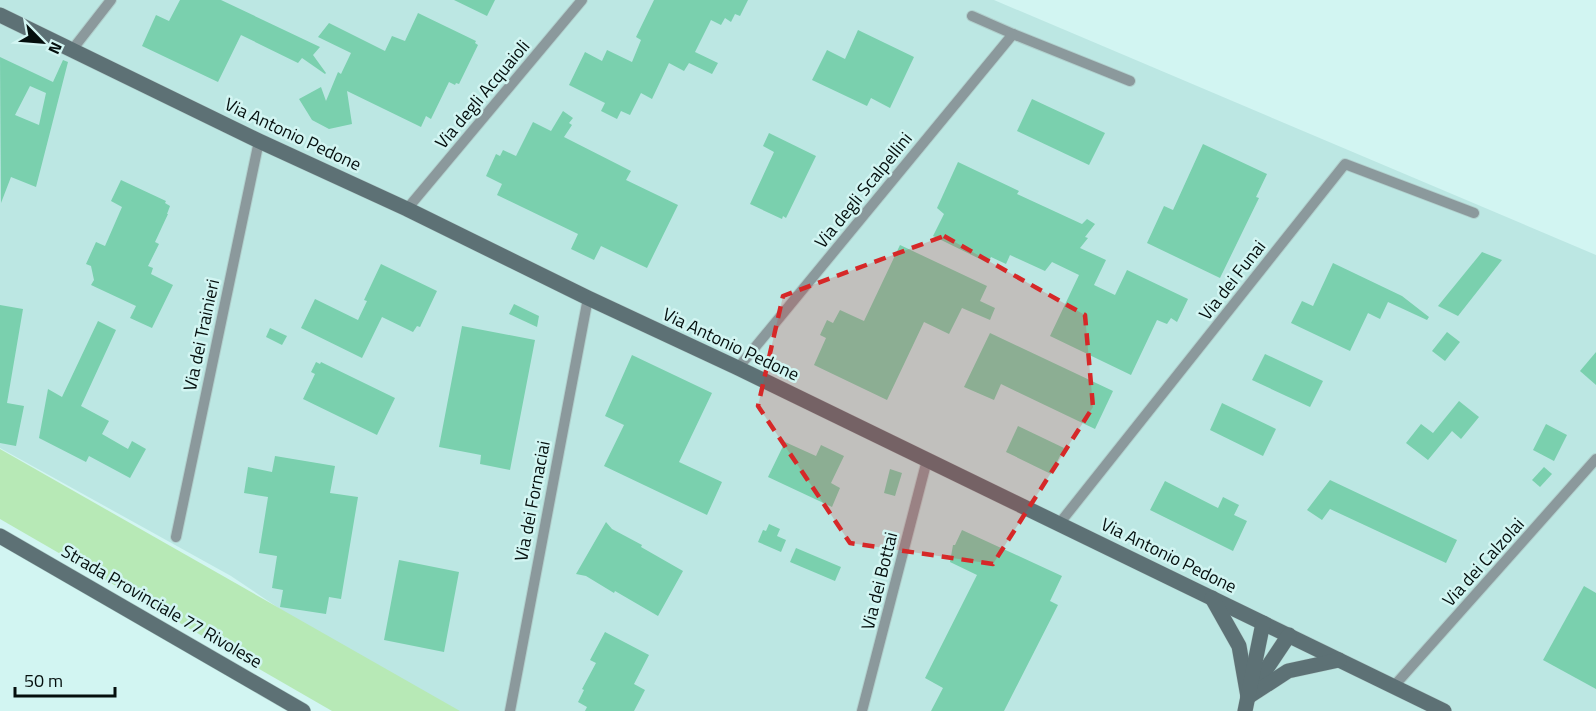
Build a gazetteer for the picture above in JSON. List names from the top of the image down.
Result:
{
  "streets": {
    "street": [
      "Via degli Acquaioli",
      "Via Antonio Pedone",
      "Via degli Scalpellini",
      "Via dei Funai",
      "Via dei Trainieri",
      "Via dei Fornaciai",
      "Via dei Calzolai",
      "Via dei Bottai",
      "Strada Provinciale 77 Rivolese"
    ]
  },
  "crossings": [
    ["Via degli Acquaioli", "Via Antonio Pedone"],
    ["Via Antonio Pedone", "Via degli Scalpellini"],
    ["Via Antonio Pedone", "Via dei Funai"],
    ["Via Antonio Pedone", "Via dei Trainieri"],
    ["Via Antonio Pedone", "Via dei Fornaciai"],
    ["Via Antonio Pedone", "Via dei Calzolai"],
    ["Via Antonio Pedone", "Via dei Bottai"]
  ],
  "scale_bar": "50 m",
  "north": "bottom right"
}
